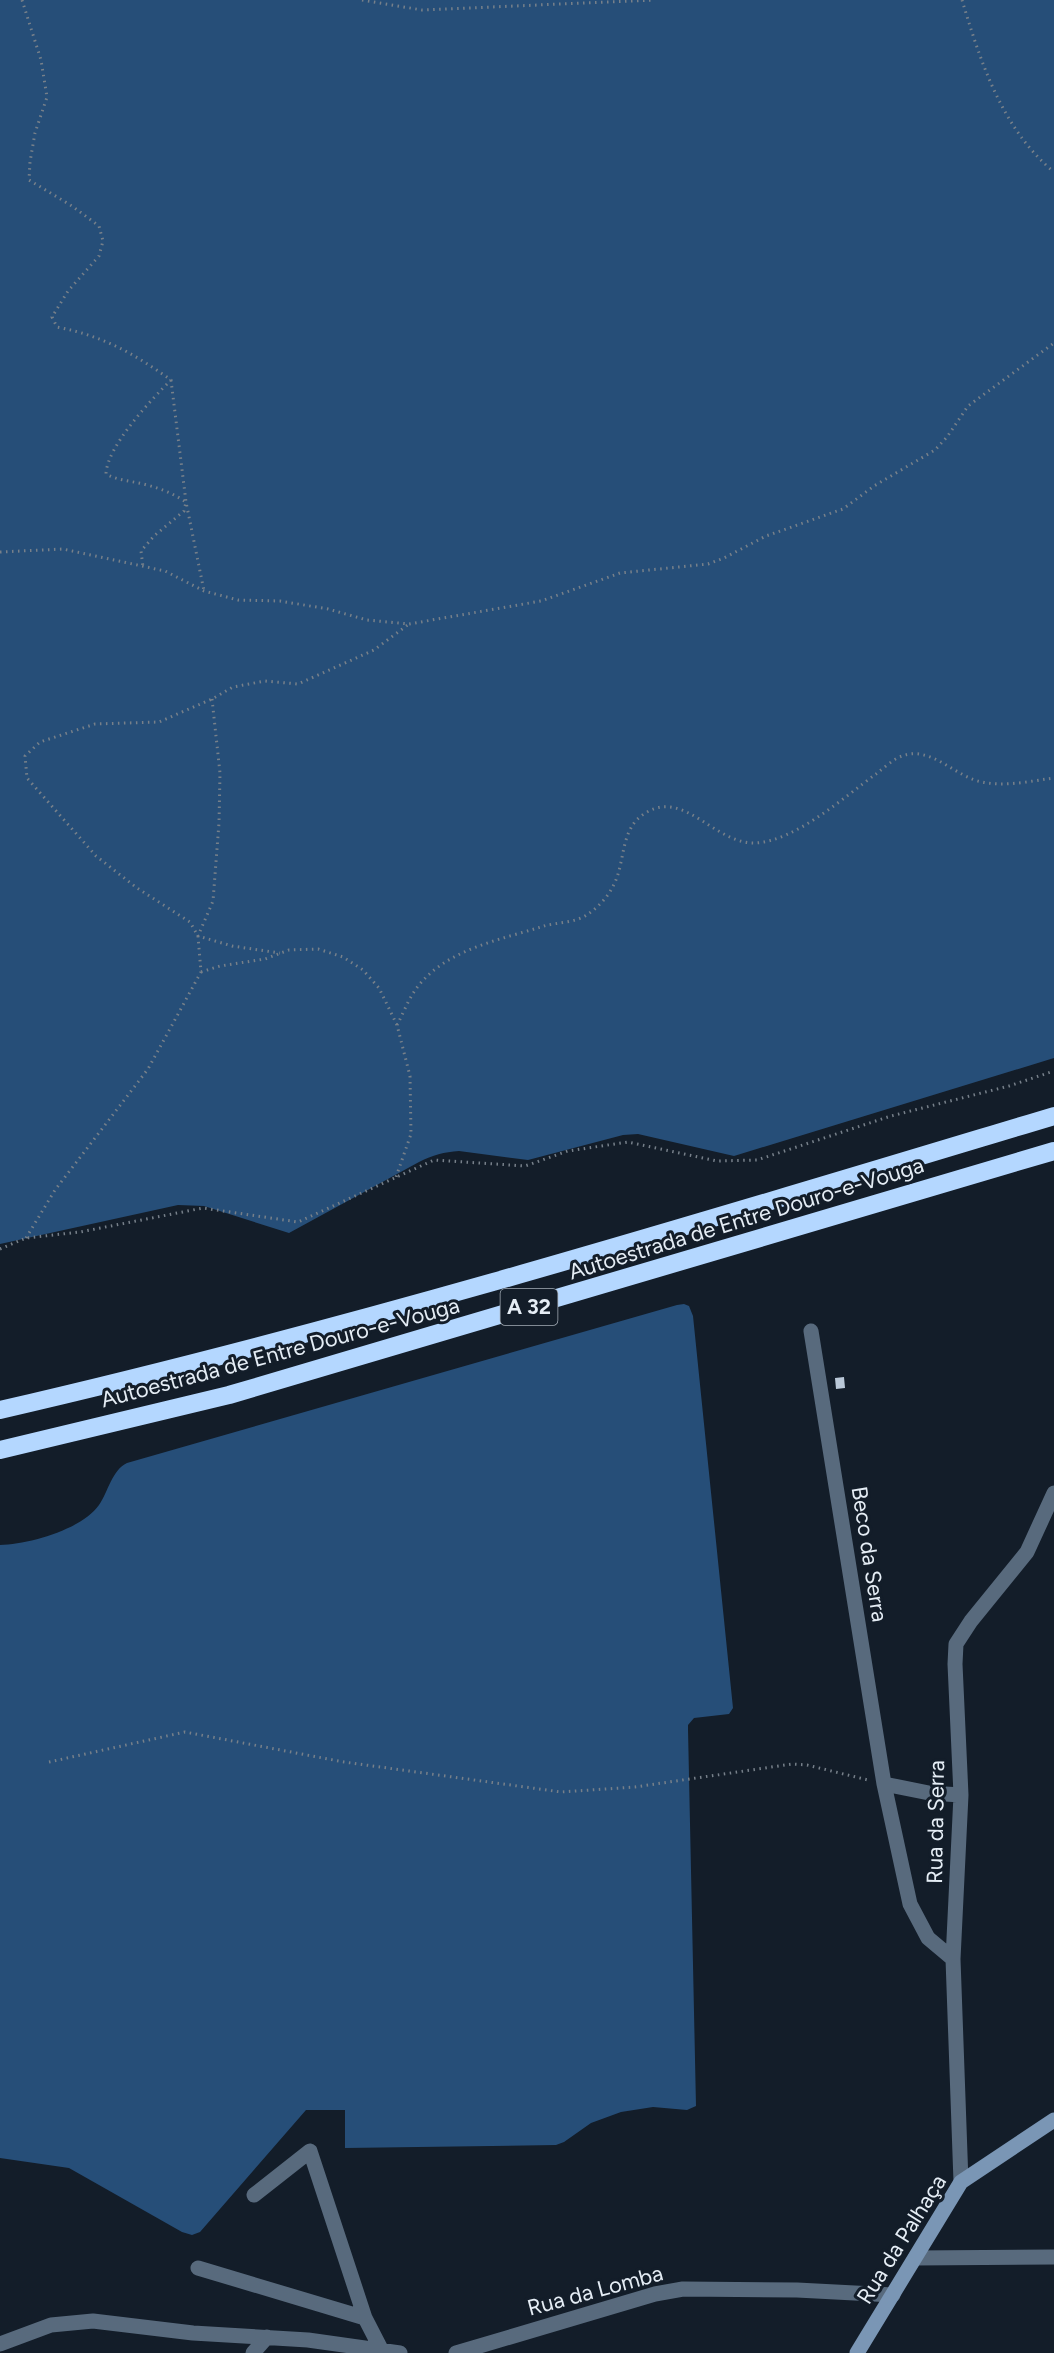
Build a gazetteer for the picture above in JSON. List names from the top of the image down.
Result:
{
  "streets": {
    "highway": ["Autoestrada de Entre Douro-e-Vouga", "A 32"],
    "street": [
      "Beco da Serra",
      "Rua da Serra",
      "Rua da Palhaça",
      "Rua da Lomba"
    ]
  },
  "crossings": [
    ["Beco da Serra", "Rua da Serra"],
    ["Rua da Serra", "Rua da Palhaça"],
    ["Rua da Palhaça", "Rua da Lomba"]
  ]
}
